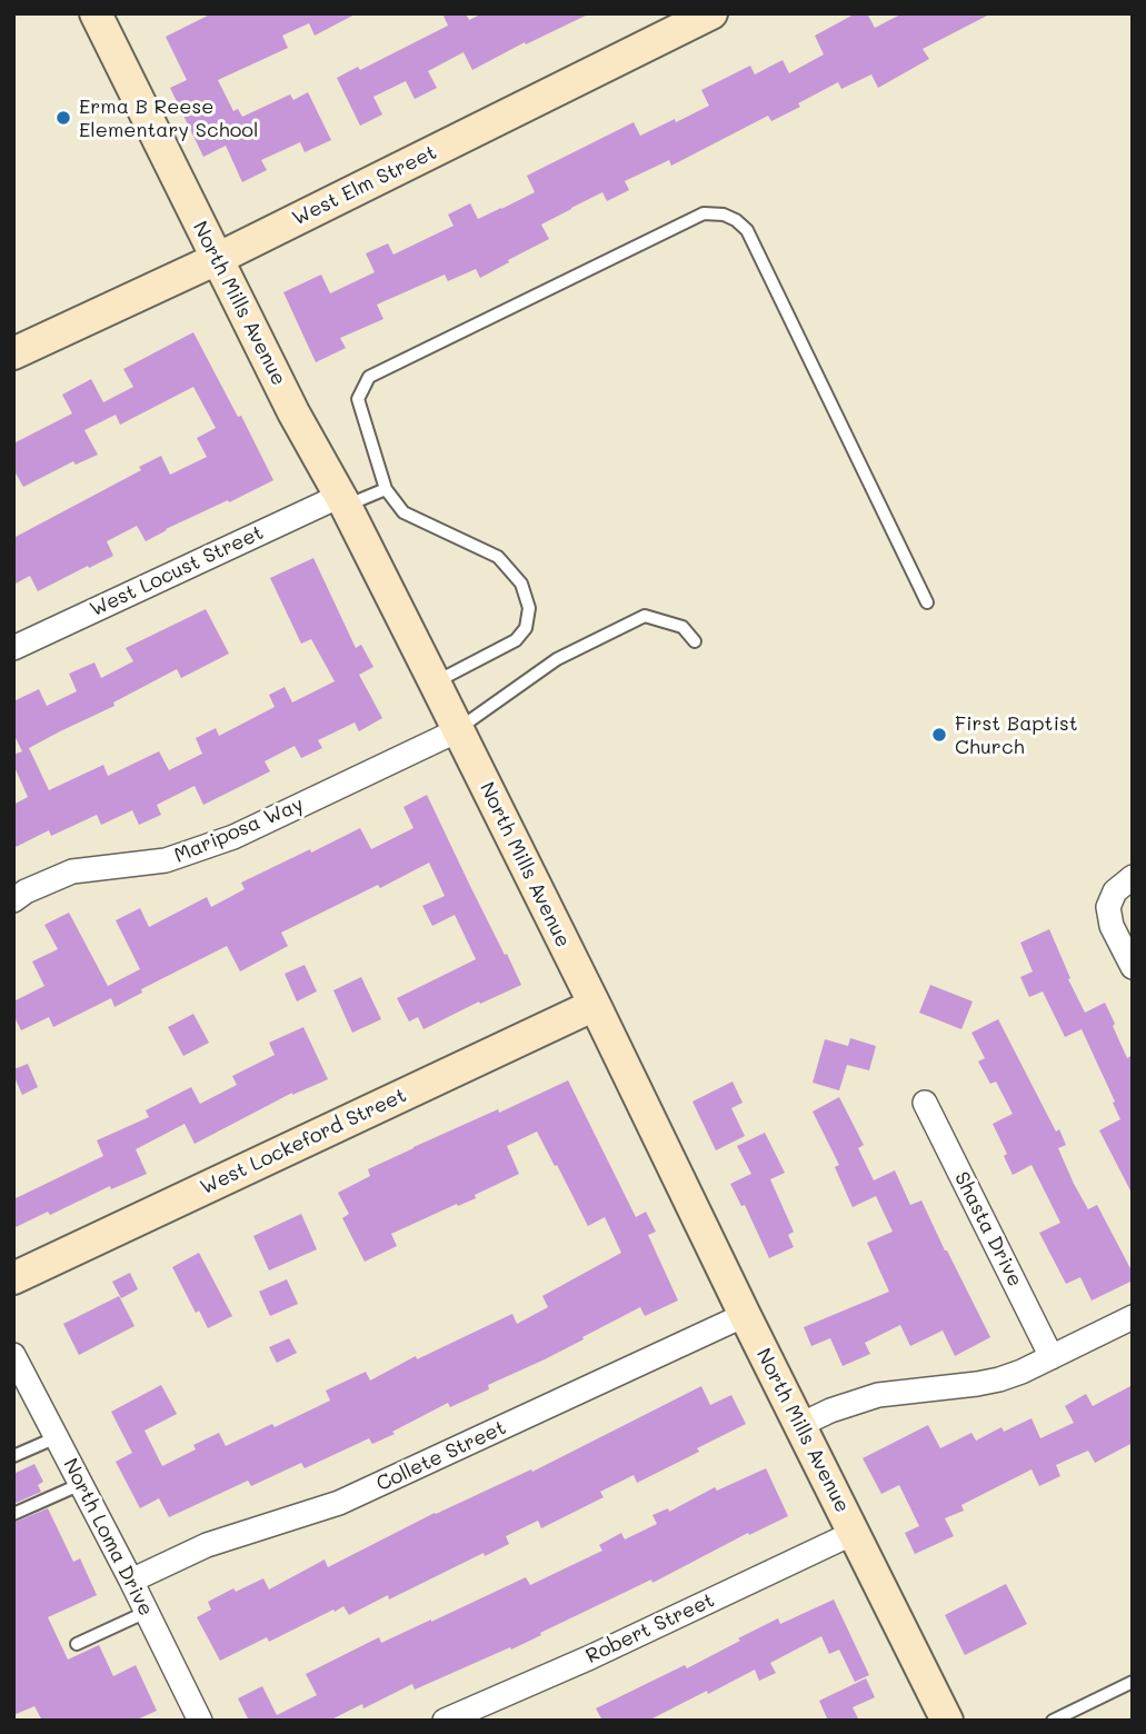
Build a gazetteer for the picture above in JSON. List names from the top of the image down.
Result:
{
  "streets": {
    "street": [
      "West Elm Street",
      "North Mills Avenue",
      "West Locust Street",
      "Mariposa Way",
      "West Lockeford Street",
      "Shasta Drive",
      "Collete Street",
      "North Loma Drive",
      "Robert Street"
    ]
  },
  "crossings": [
    ["West Elm Street", "North Mills Avenue"],
    ["North Mills Avenue", "West Locust Street"],
    ["North Mills Avenue", "Mariposa Way"],
    ["North Mills Avenue", "West Lockeford Street"],
    ["North Mills Avenue", "Collete Street"],
    ["North Mills Avenue", "Robert Street"],
    ["Collete Street", "North Loma Drive"]
  ],
  "places": ["Erma B Reese Elementary School", "First Baptist Church"]
}
